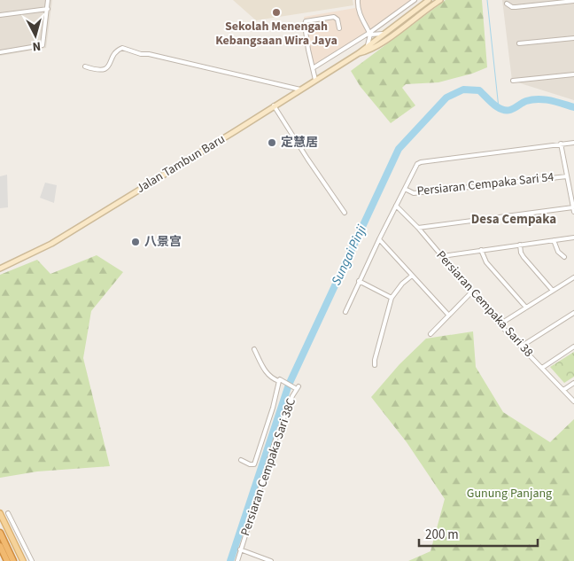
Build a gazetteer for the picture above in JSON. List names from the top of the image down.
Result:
{
  "streets": {
    "main road": ["Jalan Tambun Baru"],
    "street": ["Persiaran Cempaka Sari 54", "Persiaran Cempaka Sari 38", "Persiaran Cempaka Sari 38C"]
  },
  "districts": ["Desa Cempaka"],
  "water": ["Sungai Pinji"],
  "parks": ["Gunung Panjang"],
  "places": ["Sekolah Menengah Kebangsaan Wira Jaya", "定慧居", "八景宫"],
  "scale_bar": "200 m",
  "north": "bottom"
}
